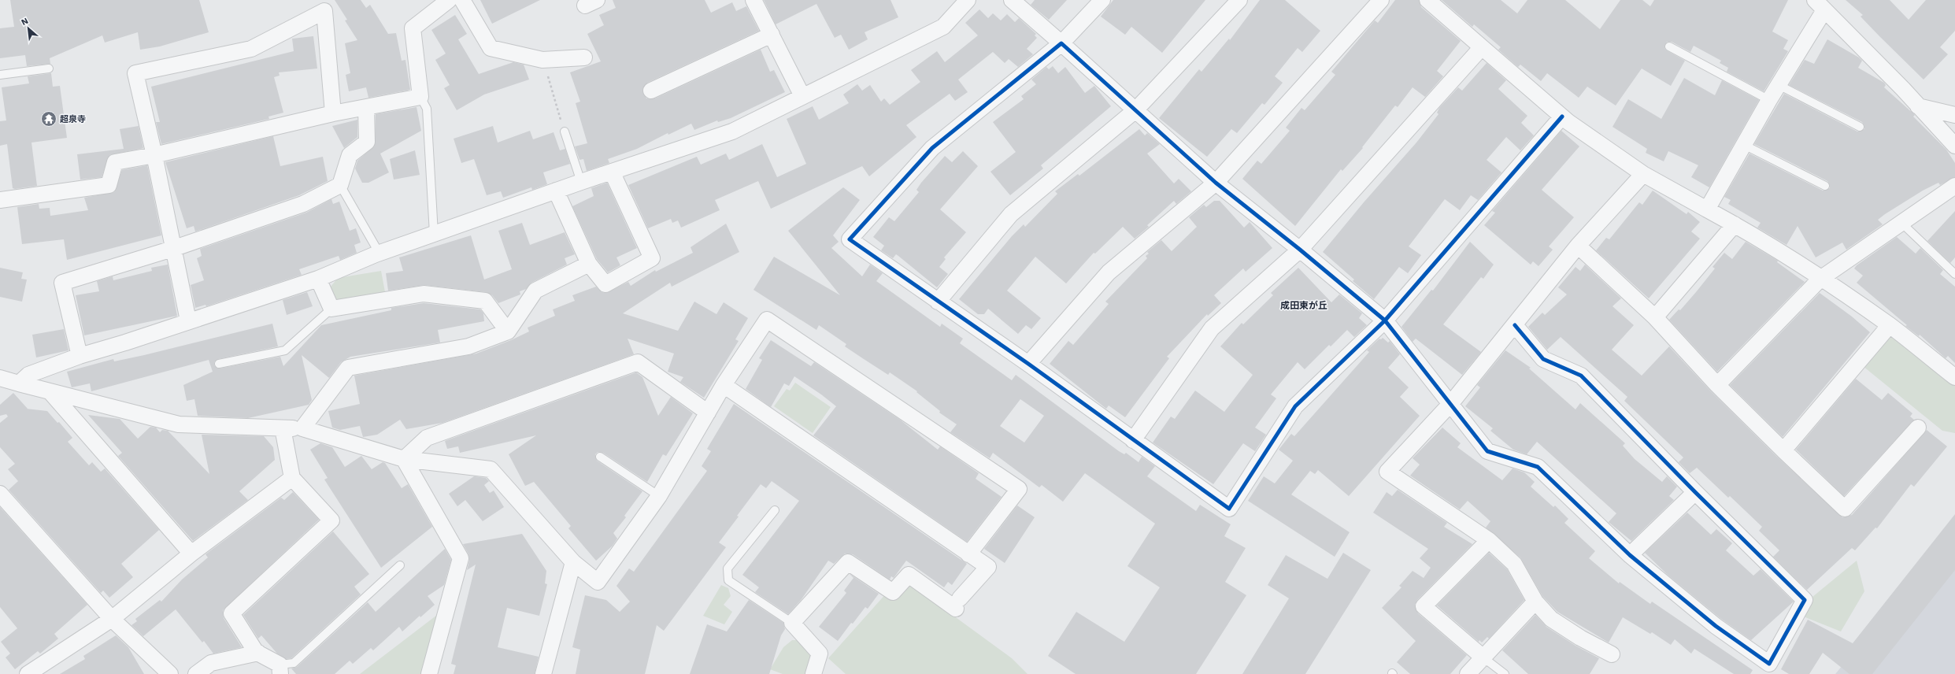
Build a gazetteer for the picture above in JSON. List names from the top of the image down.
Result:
{
  "districts": ["成田東が丘"],
  "places": {
    "temple": ["超泉寺"]
  },
  "north": "top left"
}
